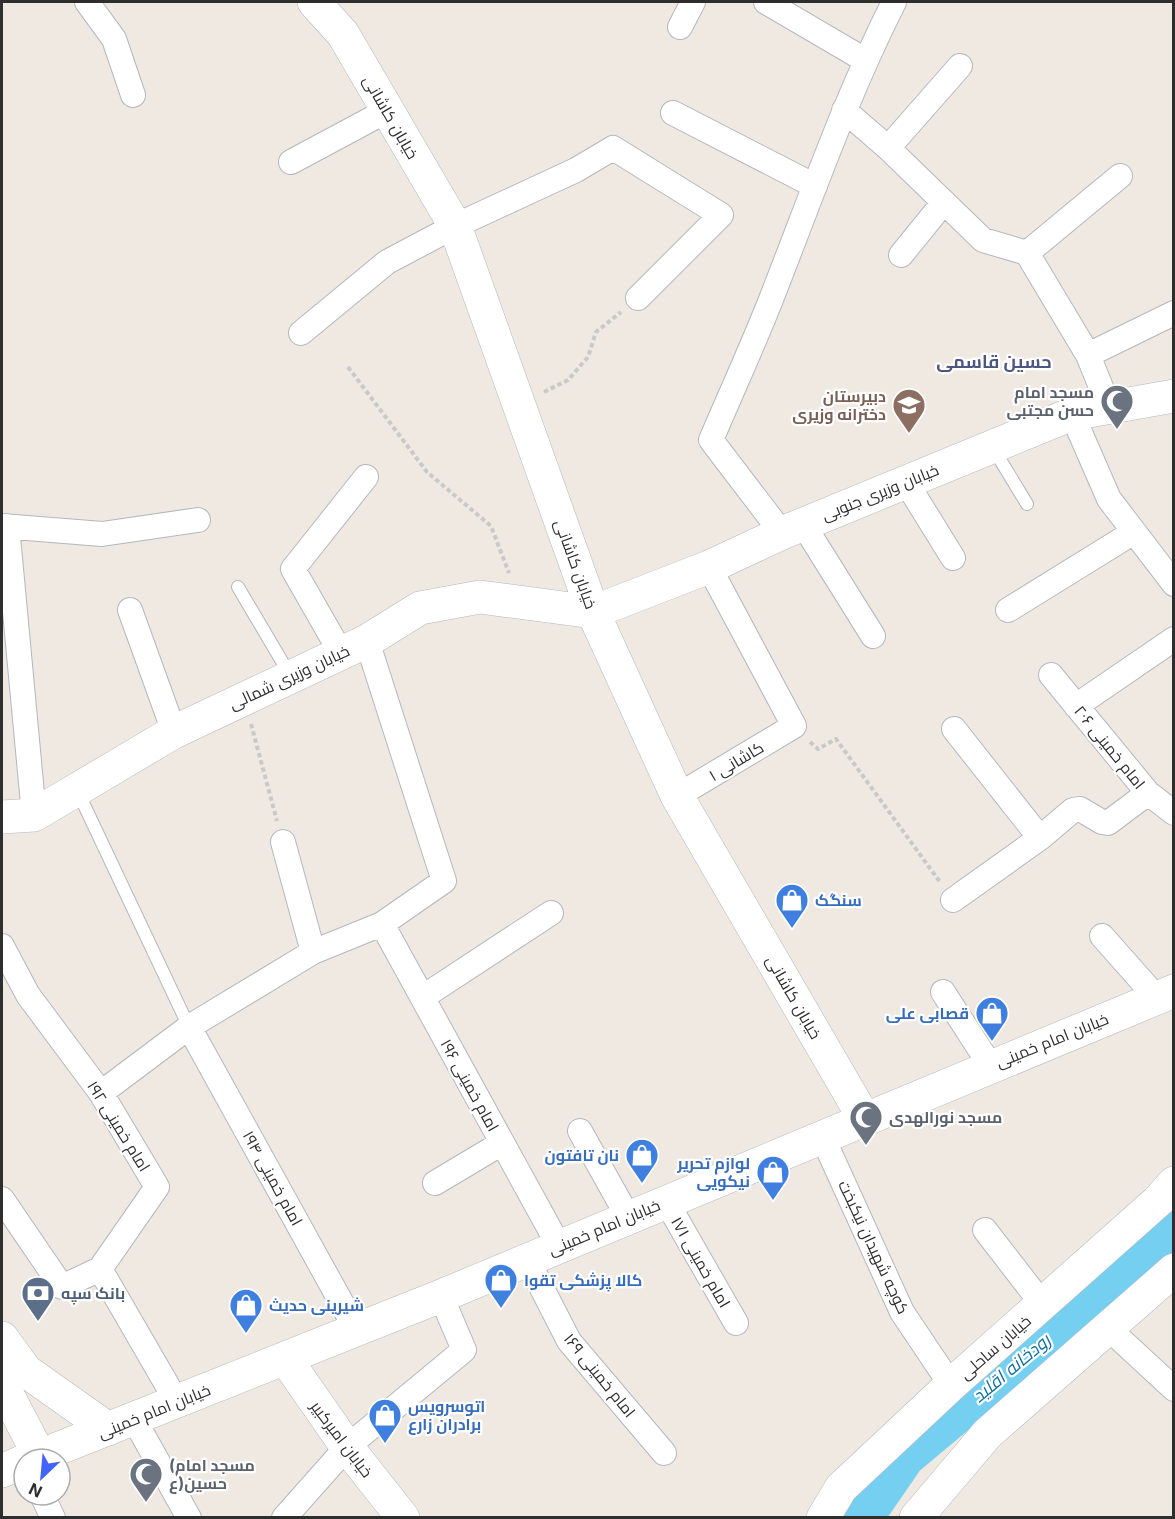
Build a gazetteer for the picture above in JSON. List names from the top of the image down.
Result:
{
  "streets": {
    "street": [
      "خیابان کاشانی",
      "خیابان وزیری جنوبی",
      "خیابان وزیری شمالی",
      "امام خمینی ۲۰۶",
      "کاشانی ۱",
      "خیابان امام خمینی",
      "امام خمینی ۱۹۶",
      "امام خمینی ۱۹۲",
      "امام خمینی ۱۹۴",
      "کوچه شهیدان نیکبخت",
      "امام خمینی ۱۷۱",
      "خیابان ساحلی",
      "امام خمینی ۱۶۹",
      "خیابان امیرکبیر"
    ]
  },
  "crossings": [
    ["خیابان کاشانی", "خیابان وزیری جنوبی"],
    ["خیابان کاشانی", "خیابان وزیری شمالی"],
    ["خیابان کاشانی", "کاشانی ۱"],
    ["خیابان کاشانی", "خیابان امام خمینی"],
    ["خیابان وزیری جنوبی", "خیابان وزیری شمالی"],
    ["خیابان امام خمینی", "امام خمینی ۱۹۶"],
    ["خیابان امام خمینی", "امام خمینی ۱۹۴"],
    ["خیابان امام خمینی", "کوچه شهیدان نیکبخت"],
    ["خیابان امام خمینی", "امام خمینی ۱۷۱"],
    ["خیابان امام خمینی", "امام خمینی ۱۶۹"],
    ["خیابان امام خمینی", "خیابان امیرکبیر"],
    ["کوچه شهیدان نیکبخت", "خیابان ساحلی"]
  ],
  "districts": ["حسین قاسمی"],
  "water": ["رودخانه اقلید"],
  "places": {
    "mosque": ["مسجد امام حسن مجتبی", "مسجد نورالهدی", "(مسجد امام حسین(ع"],
    "school or university": ["دبیرستان دخترانه وزیری"],
    "shop": [
      "سنگک",
      "قصابی علی",
      "نان تافتون",
      "لوازم تحریر نیکویی",
      "کالا پزشکی تقوا",
      "شیرینی حدیث",
      "اتوسرویس برادران زارع"
    ],
    "bank": ["بانک سپه"]
  },
  "north": "bottom left"
}
